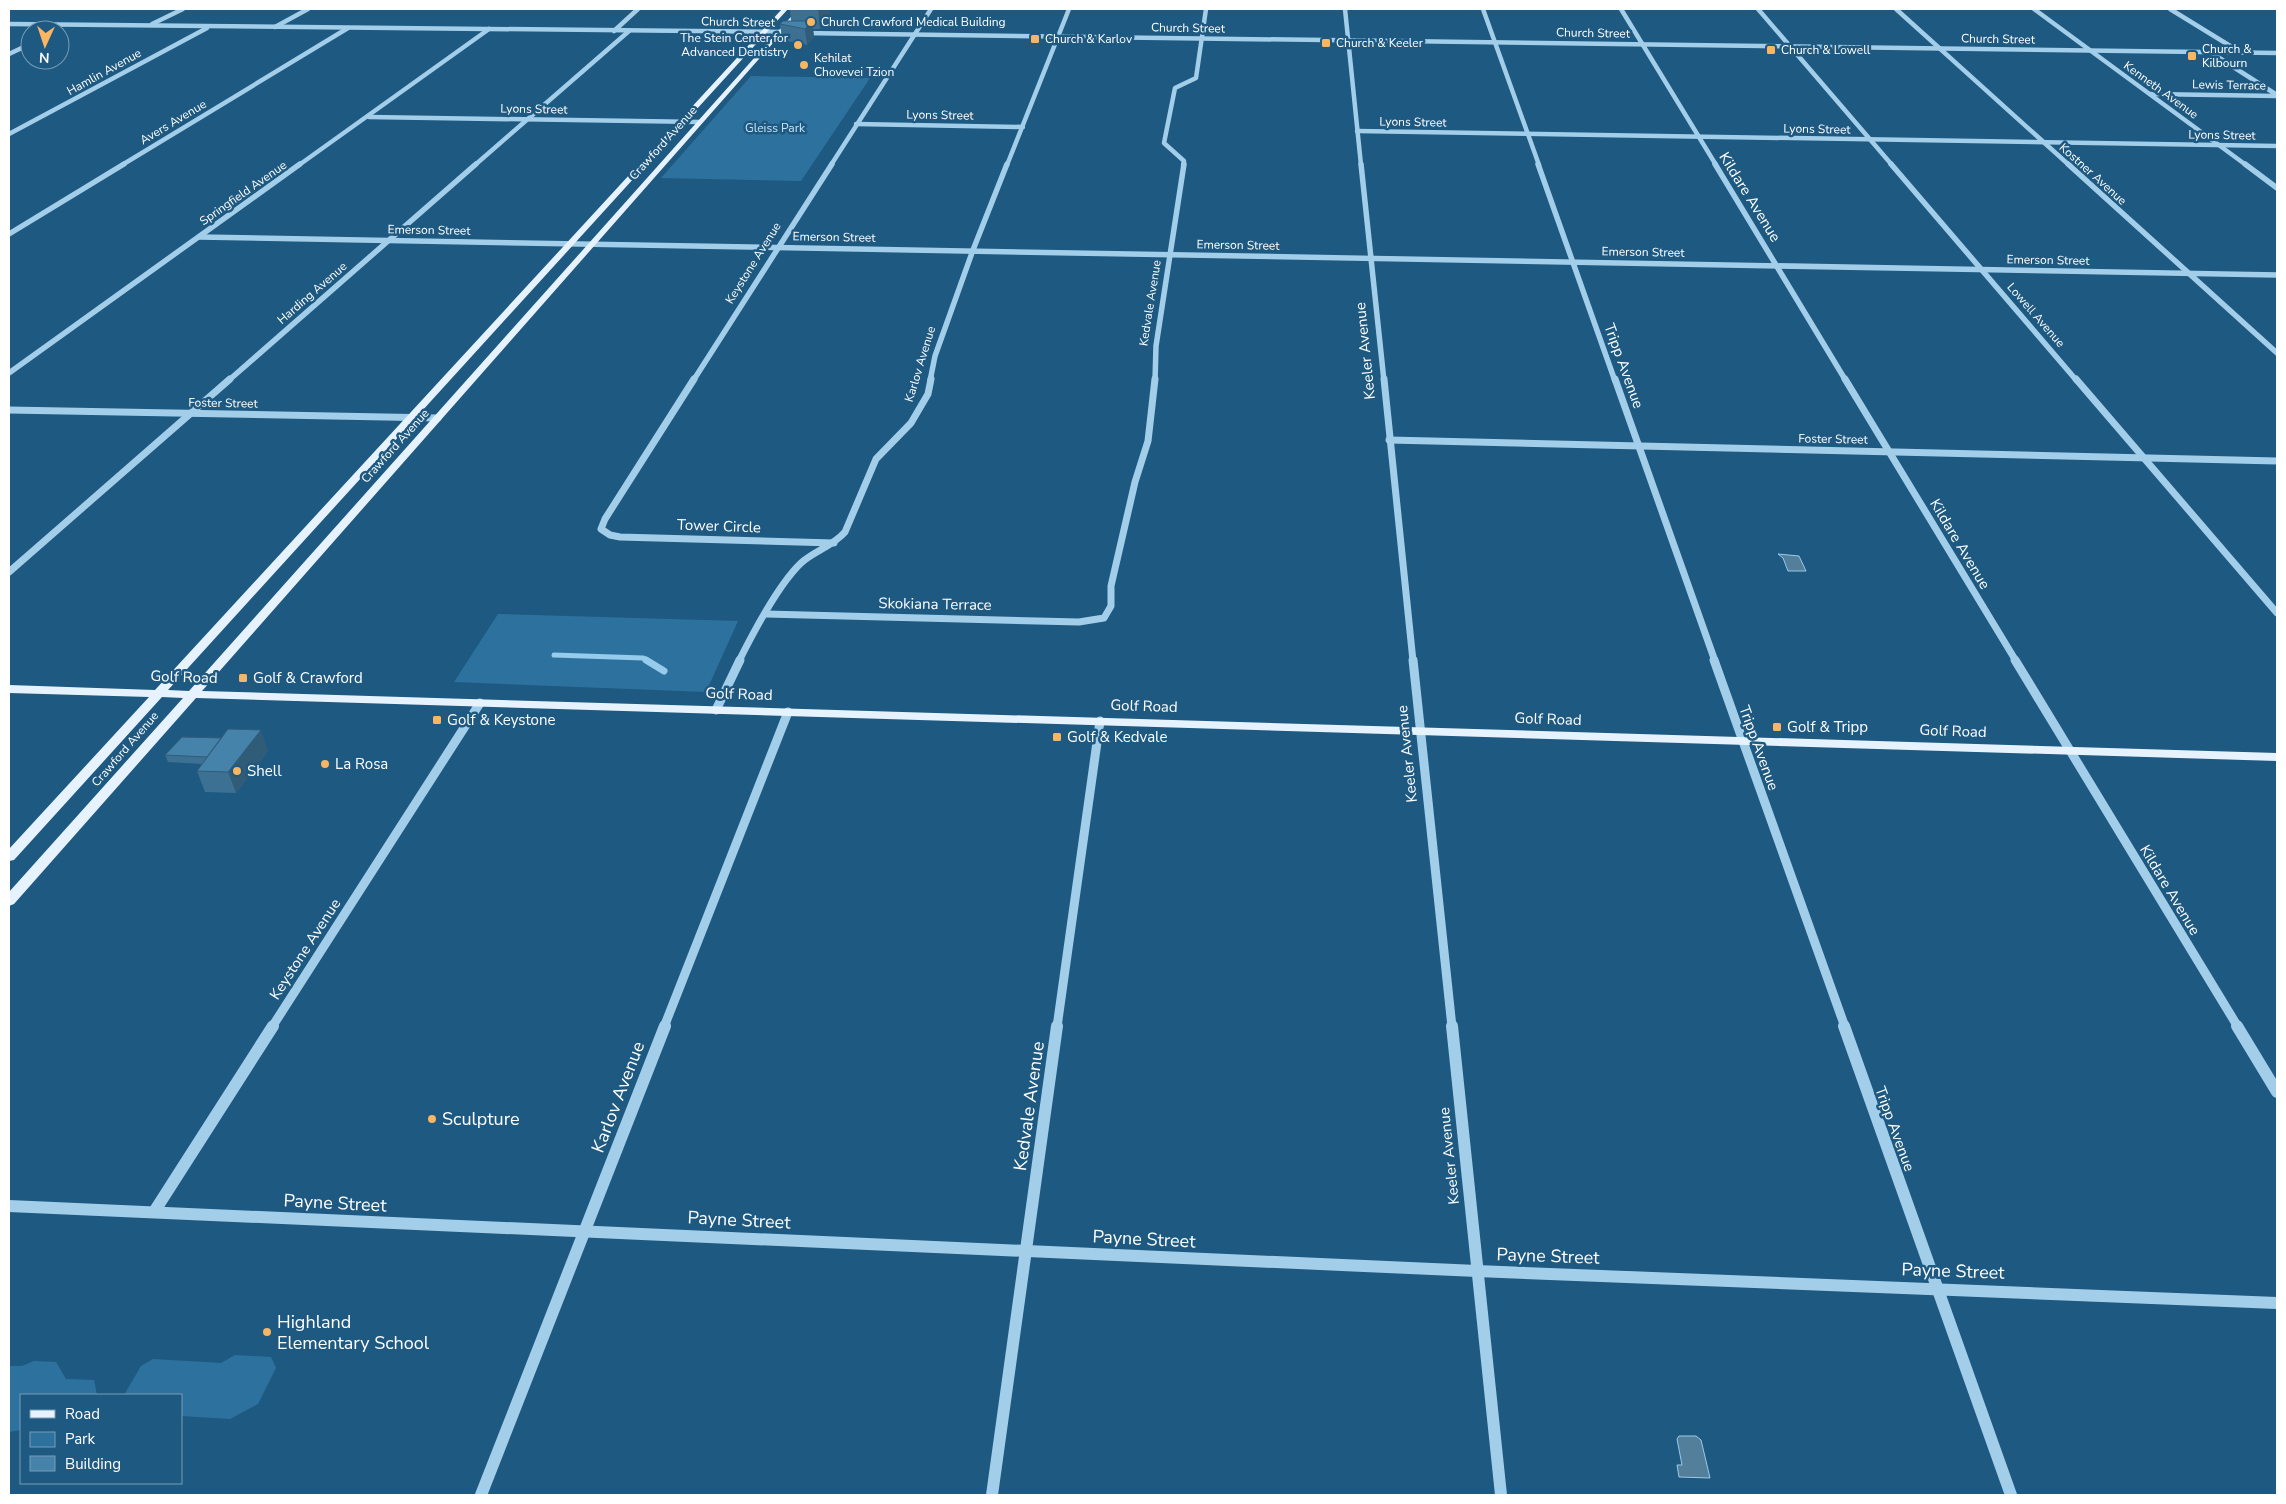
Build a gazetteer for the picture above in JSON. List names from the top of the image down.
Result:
{
  "streets": {
    "main road": ["Crawford Avenue", "Golf Road"],
    "street": [
      "Church Street",
      "Hamlin Avenue",
      "Lewis Terrace",
      "Kenneth Avenue",
      "Lyons Street",
      "Avers Avenue",
      "Kostner Avenue",
      "Springfield Avenue",
      "Kildare Avenue",
      "Emerson Street",
      "Keystone Avenue",
      "Harding Avenue",
      "Kedvale Avenue",
      "Lowell Avenue",
      "Keeler Avenue",
      "Karlov Avenue",
      "Tripp Avenue",
      "Foster Street",
      "Tower Circle",
      "Skokiana Terrace",
      "Payne Street"
    ]
  },
  "crossings": [
    ["Church Street", "Hamlin Avenue"],
    ["Church Street", "Kenneth Avenue"],
    ["Church Street", "Avers Avenue"],
    ["Church Street", "Crawford Avenue"],
    ["Church Street", "Kostner Avenue"],
    ["Church Street", "Springfield Avenue"],
    ["Church Street", "Kildare Avenue"],
    ["Church Street", "Keystone Avenue"],
    ["Church Street", "Harding Avenue"],
    ["Church Street", "Kedvale Avenue"],
    ["Church Street", "Lowell Avenue"],
    ["Church Street", "Keeler Avenue"],
    ["Church Street", "Karlov Avenue"],
    ["Church Street", "Tripp Avenue"],
    ["Lewis Terrace", "Kenneth Avenue"],
    ["Kenneth Avenue", "Lyons Street"],
    ["Lyons Street", "Crawford Avenue"],
    ["Lyons Street", "Kostner Avenue"],
    ["Lyons Street", "Springfield Avenue"],
    ["Lyons Street", "Kildare Avenue"],
    ["Lyons Street", "Keystone Avenue"],
    ["Lyons Street", "Harding Avenue"],
    ["Lyons Street", "Lowell Avenue"],
    ["Lyons Street", "Keeler Avenue"],
    ["Lyons Street", "Karlov Avenue"],
    ["Lyons Street", "Tripp Avenue"],
    ["Crawford Avenue", "Emerson Street"],
    ["Crawford Avenue", "Foster Street"],
    ["Crawford Avenue", "Golf Road"],
    ["Kostner Avenue", "Emerson Street"],
    ["Springfield Avenue", "Emerson Street"],
    ["Kildare Avenue", "Emerson Street"],
    ["Kildare Avenue", "Foster Street"],
    ["Kildare Avenue", "Golf Road"],
    ["Emerson Street", "Keystone Avenue"],
    ["Emerson Street", "Harding Avenue"],
    ["Emerson Street", "Kedvale Avenue"],
    ["Emerson Street", "Lowell Avenue"],
    ["Emerson Street", "Keeler Avenue"],
    ["Emerson Street", "Karlov Avenue"],
    ["Emerson Street", "Tripp Avenue"],
    ["Keystone Avenue", "Tower Circle"],
    ["Keystone Avenue", "Golf Road"],
    ["Keystone Avenue", "Payne Street"],
    ["Harding Avenue", "Foster Street"],
    ["Kedvale Avenue", "Skokiana Terrace"],
    ["Kedvale Avenue", "Golf Road"],
    ["Kedvale Avenue", "Payne Street"],
    ["Lowell Avenue", "Foster Street"],
    ["Keeler Avenue", "Foster Street"],
    ["Keeler Avenue", "Golf Road"],
    ["Keeler Avenue", "Payne Street"],
    ["Karlov Avenue", "Tower Circle"],
    ["Karlov Avenue", "Skokiana Terrace"],
    ["Karlov Avenue", "Golf Road"],
    ["Karlov Avenue", "Payne Street"],
    ["Tripp Avenue", "Foster Street"],
    ["Tripp Avenue", "Golf Road"],
    ["Tripp Avenue", "Payne Street"]
  ],
  "parks": ["Gleiss Park"],
  "places": {
    "other": [
      "Church Crawford Medical Building",
      "The Stein Center for Advanced Dentistry",
      "Kehilat Chovevei Tzion",
      "La Rosa",
      "Shell",
      "Sculpture",
      "Highland Elementary School"
    ],
    "transit": [
      "Church & Karlov",
      "Church & Keeler",
      "Church & Lowell",
      "Church & Kilbourn",
      "Golf & Crawford",
      "Golf & Keystone",
      "Golf & Tripp",
      "Golf & Kedvale"
    ]
  },
  "legend": ["Road", "Park", "Building"],
  "north": "bottom"
}
